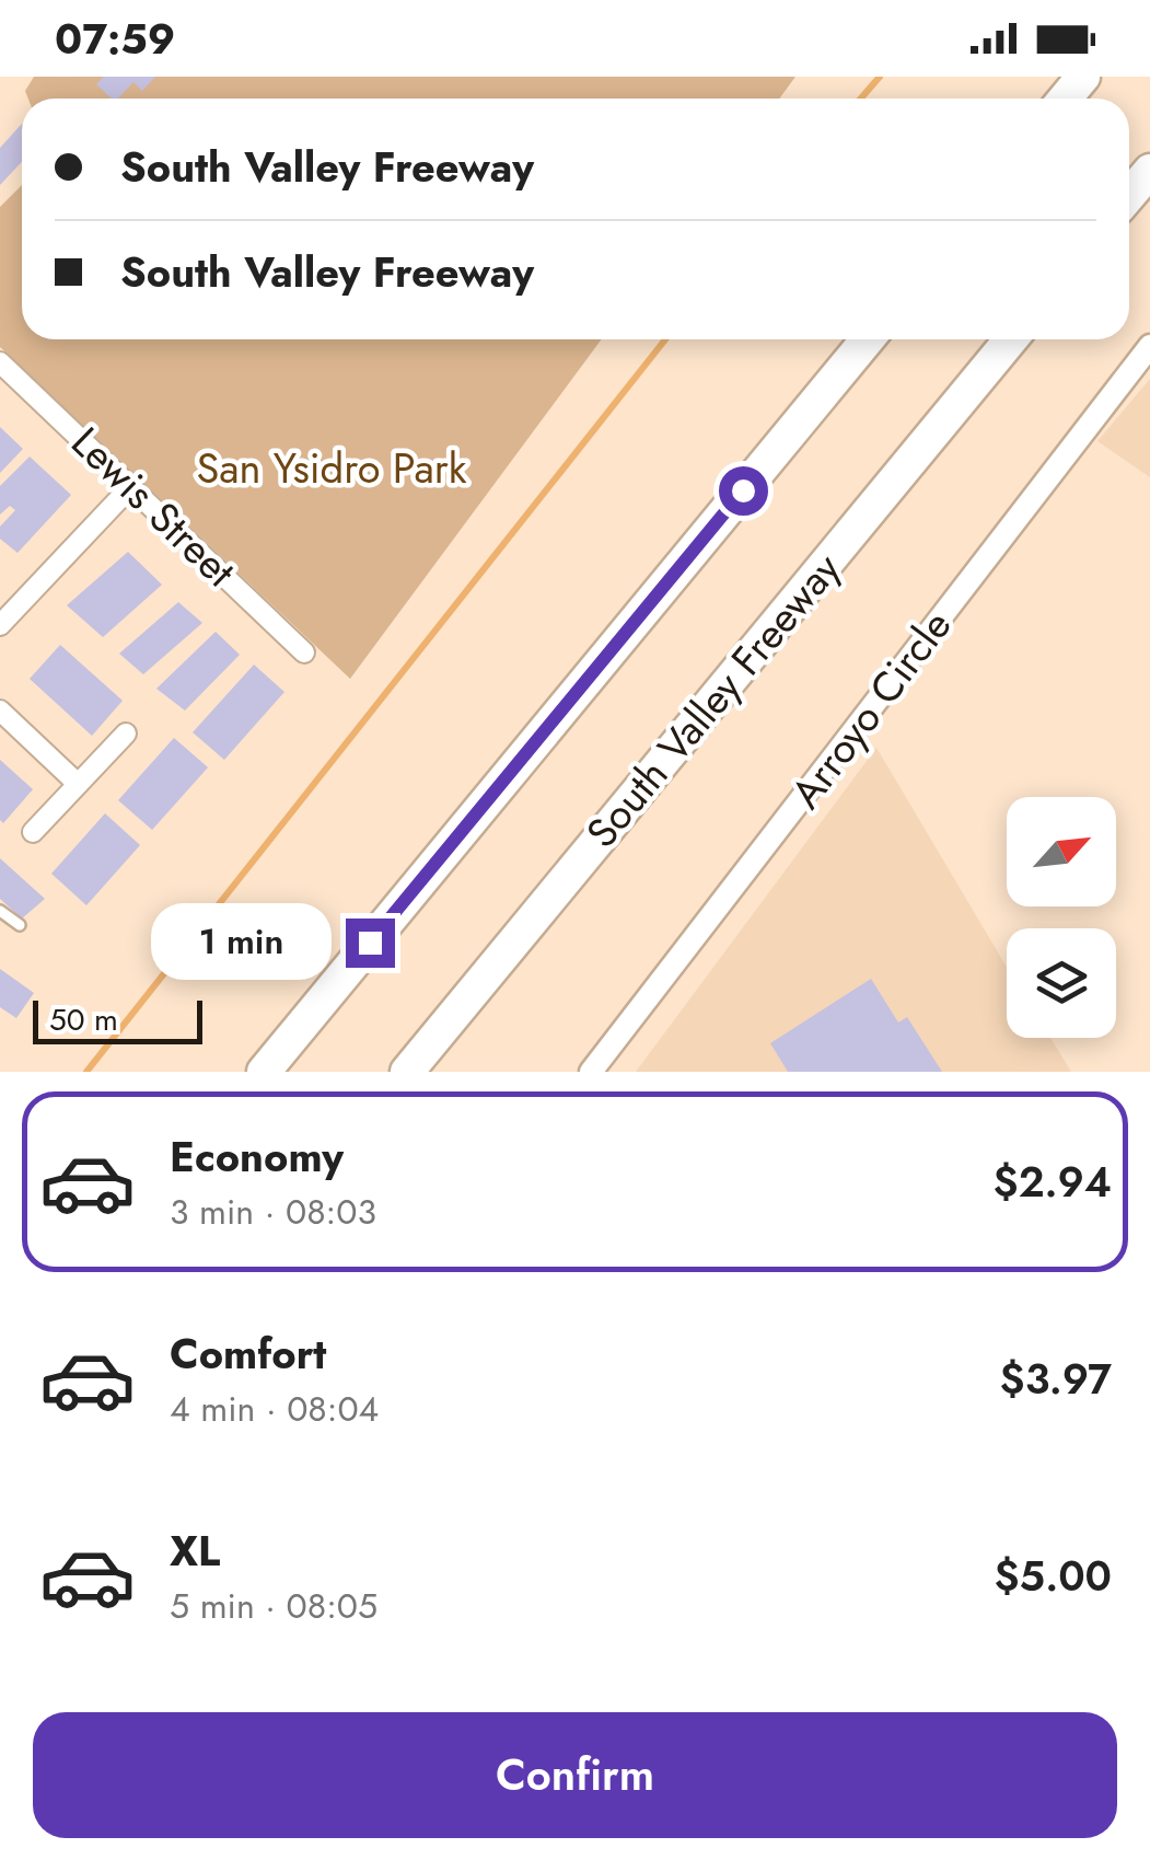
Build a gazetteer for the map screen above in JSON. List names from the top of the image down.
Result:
{
  "streets": {
    "highway": ["South Valley Freeway"],
    "street": ["Lewis Street", "Arroyo Circle"]
  },
  "parks": ["San Ysidro Park"],
  "scale_bar": "50 m",
  "north": "top right",
  "page": {
    "status": "07:59",
    "banner": ["South Valley Freeway", "South Valley Freeway"],
    "bubble": "1 min",
    "scale": "50 m",
    "list": [
      {
        "name": "Economy",
        "note": "3 min · 08:03",
        "value": "$2.94"
      },
      {
        "name": "Comfort",
        "note": "4 min · 08:04",
        "value": "$3.97"
      },
      {
        "name": "XL",
        "note": "5 min · 08:05",
        "value": "$5.00"
      }
    ],
    "buttons": "Confirm"
  }
}
